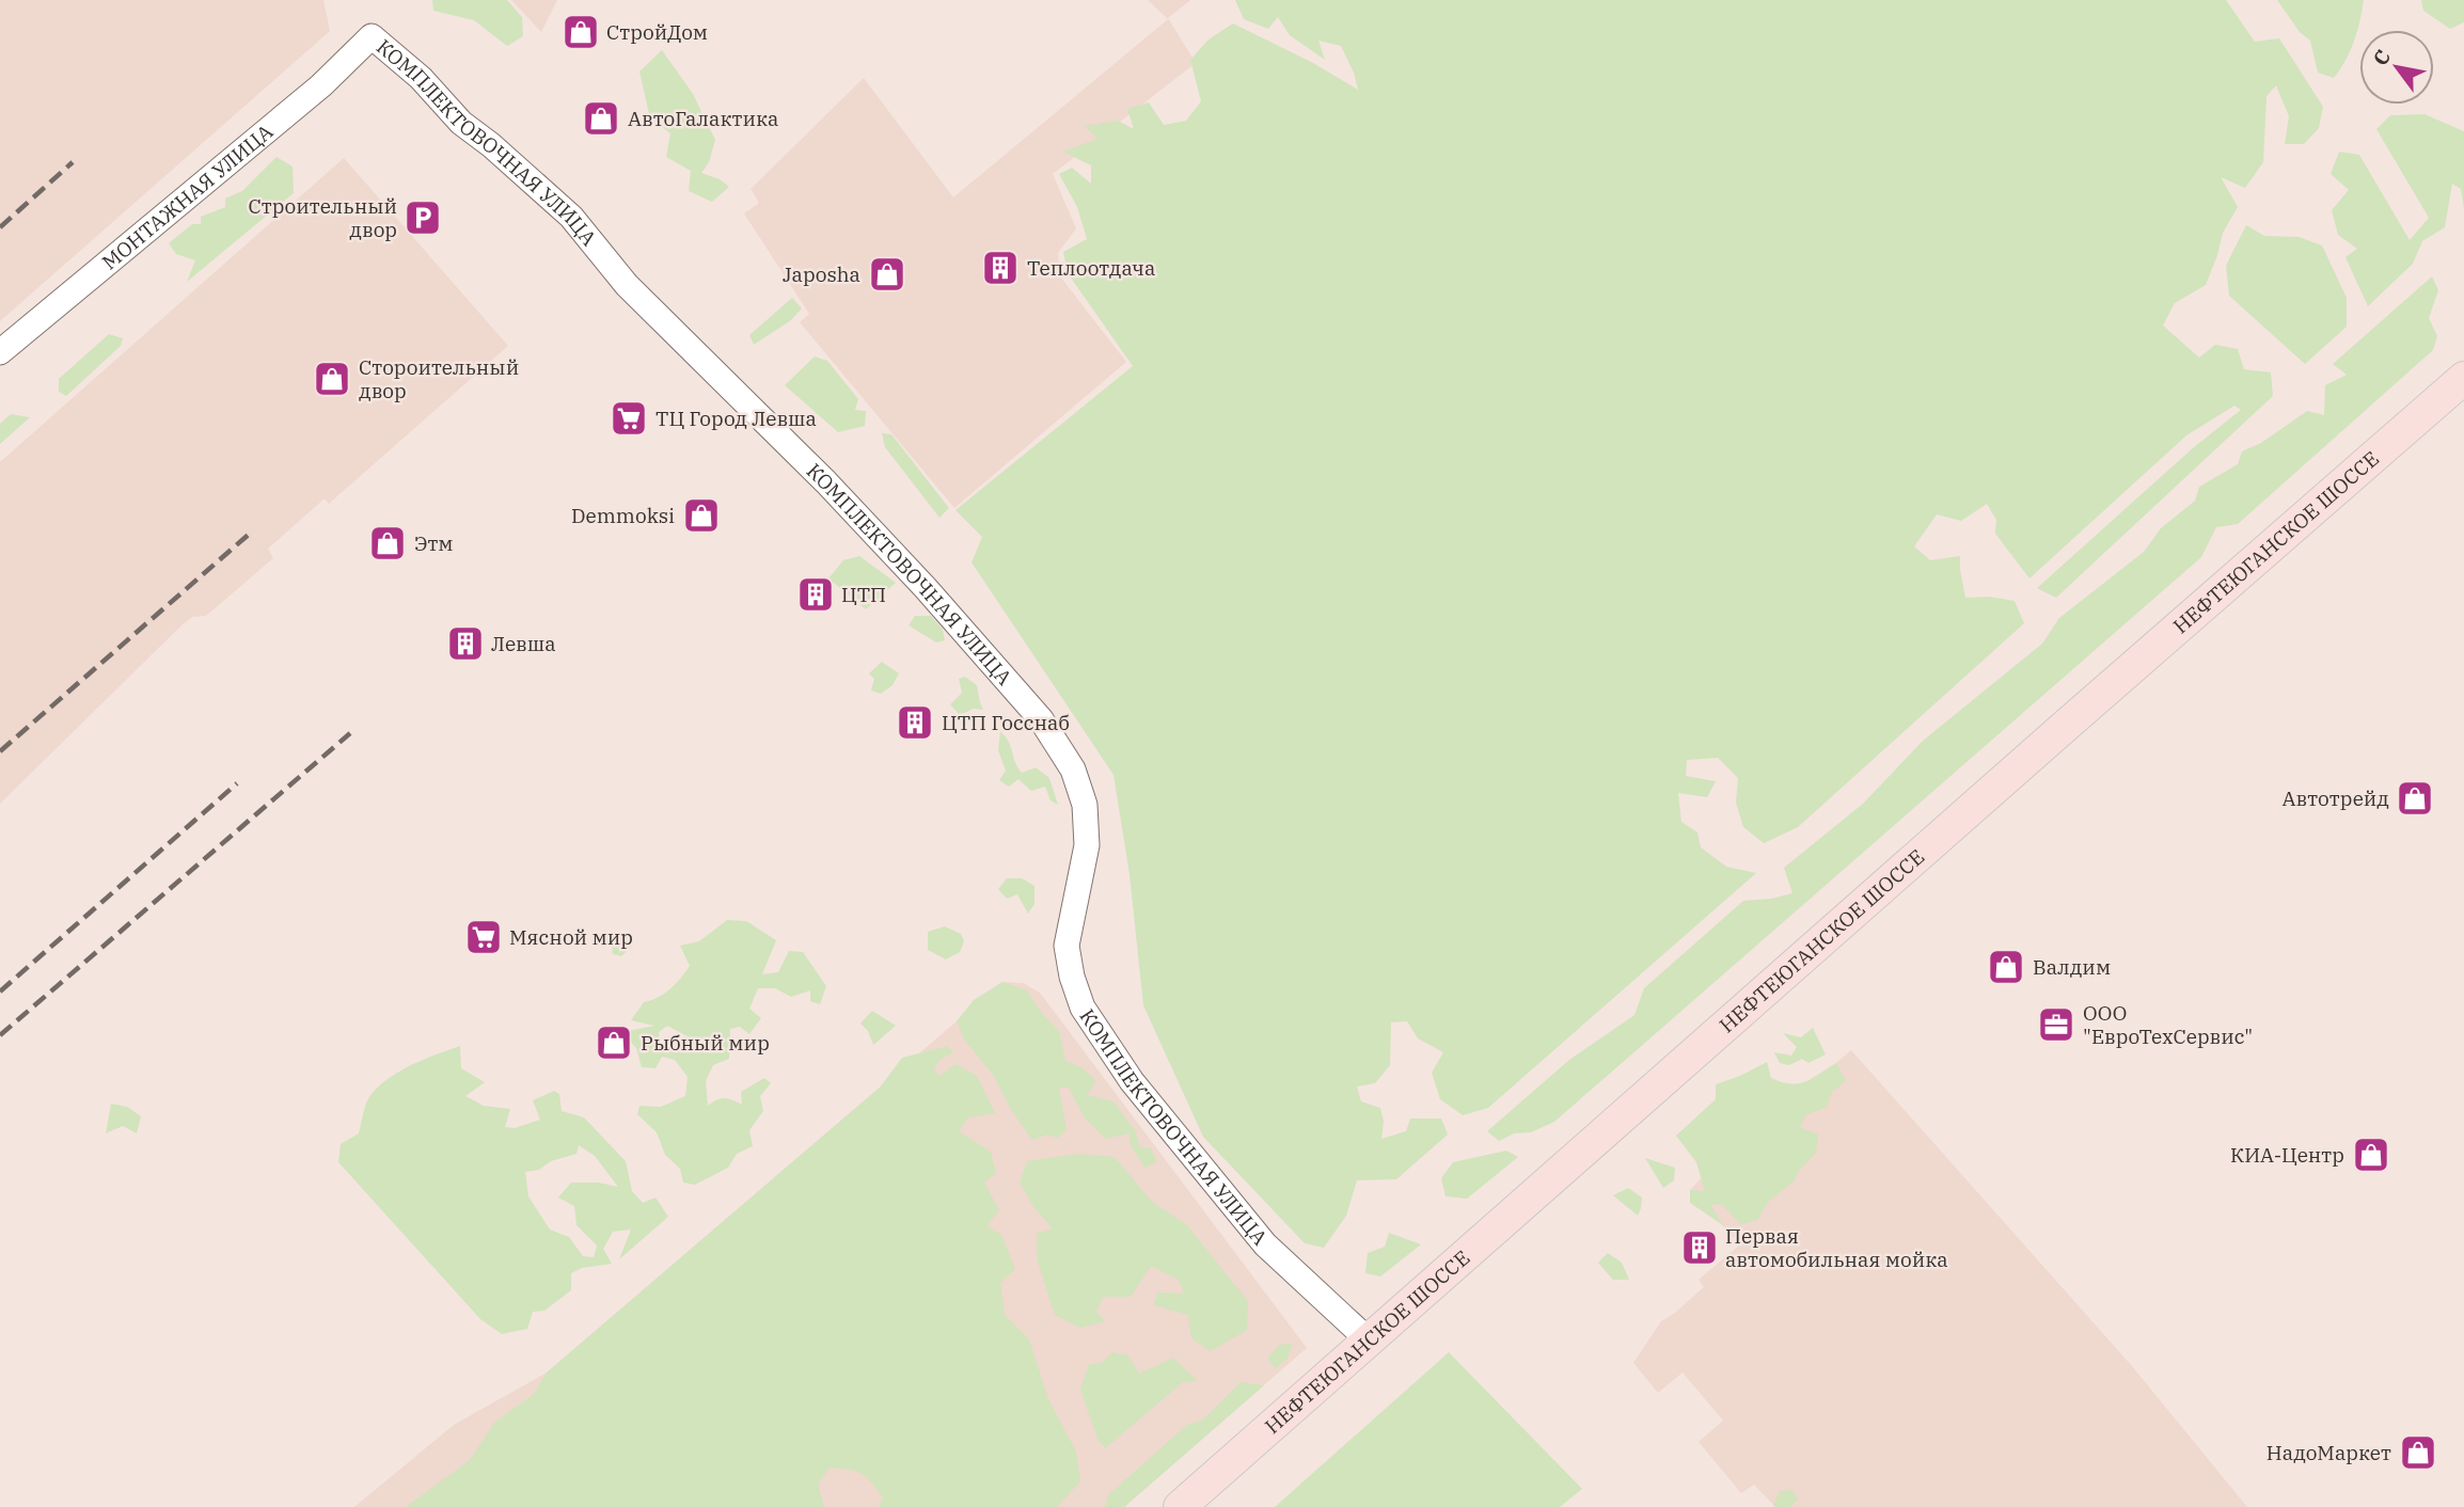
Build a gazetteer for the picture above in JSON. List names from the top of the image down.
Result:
{
  "streets": {
    "main road": ["НЕФТЕЮГАНСКОЕ ШОССЕ"],
    "street": ["КОМПЛЕКТОВОЧНАЯ УЛИЦА", "МОНТАЖНАЯ УЛИЦА"]
  },
  "crossings": [
    ["КОМПЛЕКТОВОЧНАЯ УЛИЦА", "МОНТАЖНАЯ УЛИЦА"],
    ["КОМПЛЕКТОВОЧНАЯ УЛИЦА", "НЕФТЕЮГАНСКОЕ ШОССЕ"]
  ],
  "places": {
    "shop": [
      "СтройДом",
      "АвтоГалактика",
      "Japosha",
      "Стороительный двор",
      "Demmoksi",
      "Этм",
      "Автотрейд",
      "Валдим",
      "Рыбный мир",
      "КИА-Центр",
      "НадоМаркет"
    ],
    "parking": ["Строительный двор"],
    "building": [
      "Теплоотдача",
      "ЦТП",
      "Левша",
      "ЦТП Госснаб",
      "Первая автомобильная мойка"
    ],
    "supermarket": ["ТЦ Город Левша", "Мясной мир"],
    "office": ["ООО \"ЕвроТехСервис\""]
  },
  "north": "top left"
}
